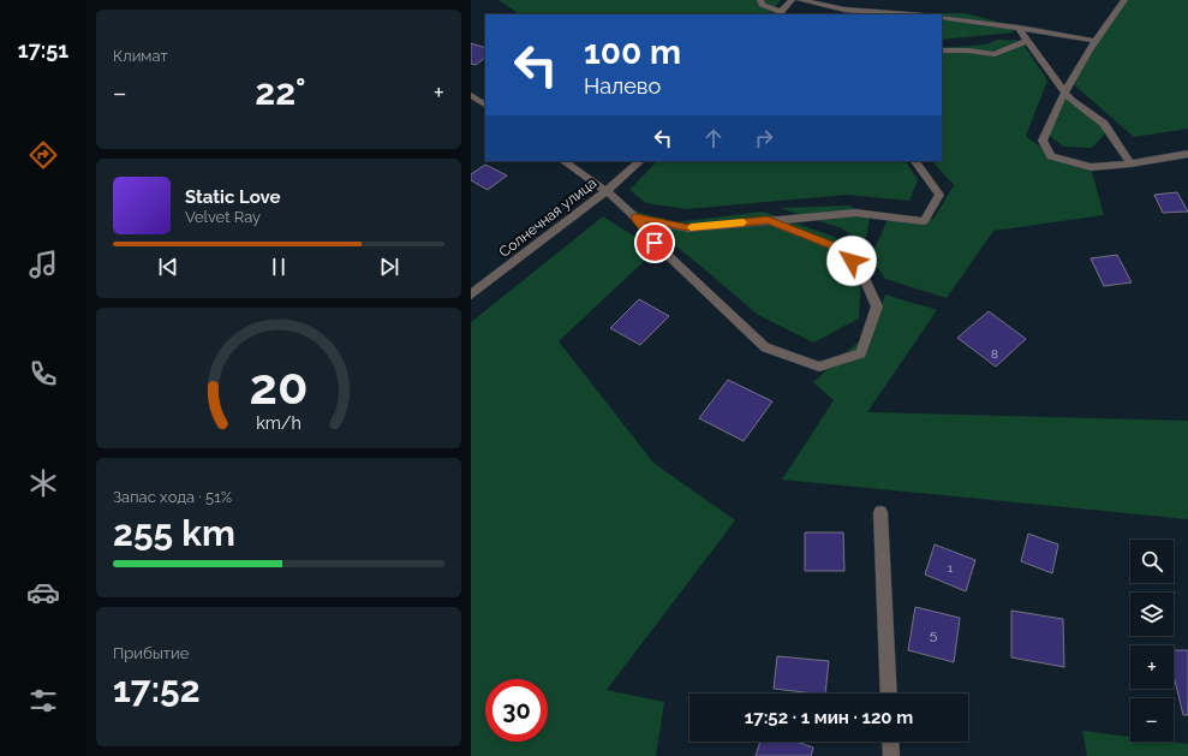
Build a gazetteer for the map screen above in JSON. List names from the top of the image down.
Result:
{
  "streets": {
    "street": ["Солнечная улица"]
  },
  "house_numbers": ["8", "1", "5"],
  "page": {
    "tabs": "17:51",
    "tile": [
      "Климат",
      ["Запас хода · 51%", "255 km"],
      ["Прибытие", "17:52"]
    ],
    "turn": ["100 m", "Налево"],
    "heat": ["−", "22°", "+"],
    "song": ["Static Love", "Velvet Ray"],
    "map_buttons": ["+", "−"],
    "limit": "30",
    "trip": "17:52 · 1 мин · 120 m",
    "gauge": ["20", "km/h"]
  }
}
